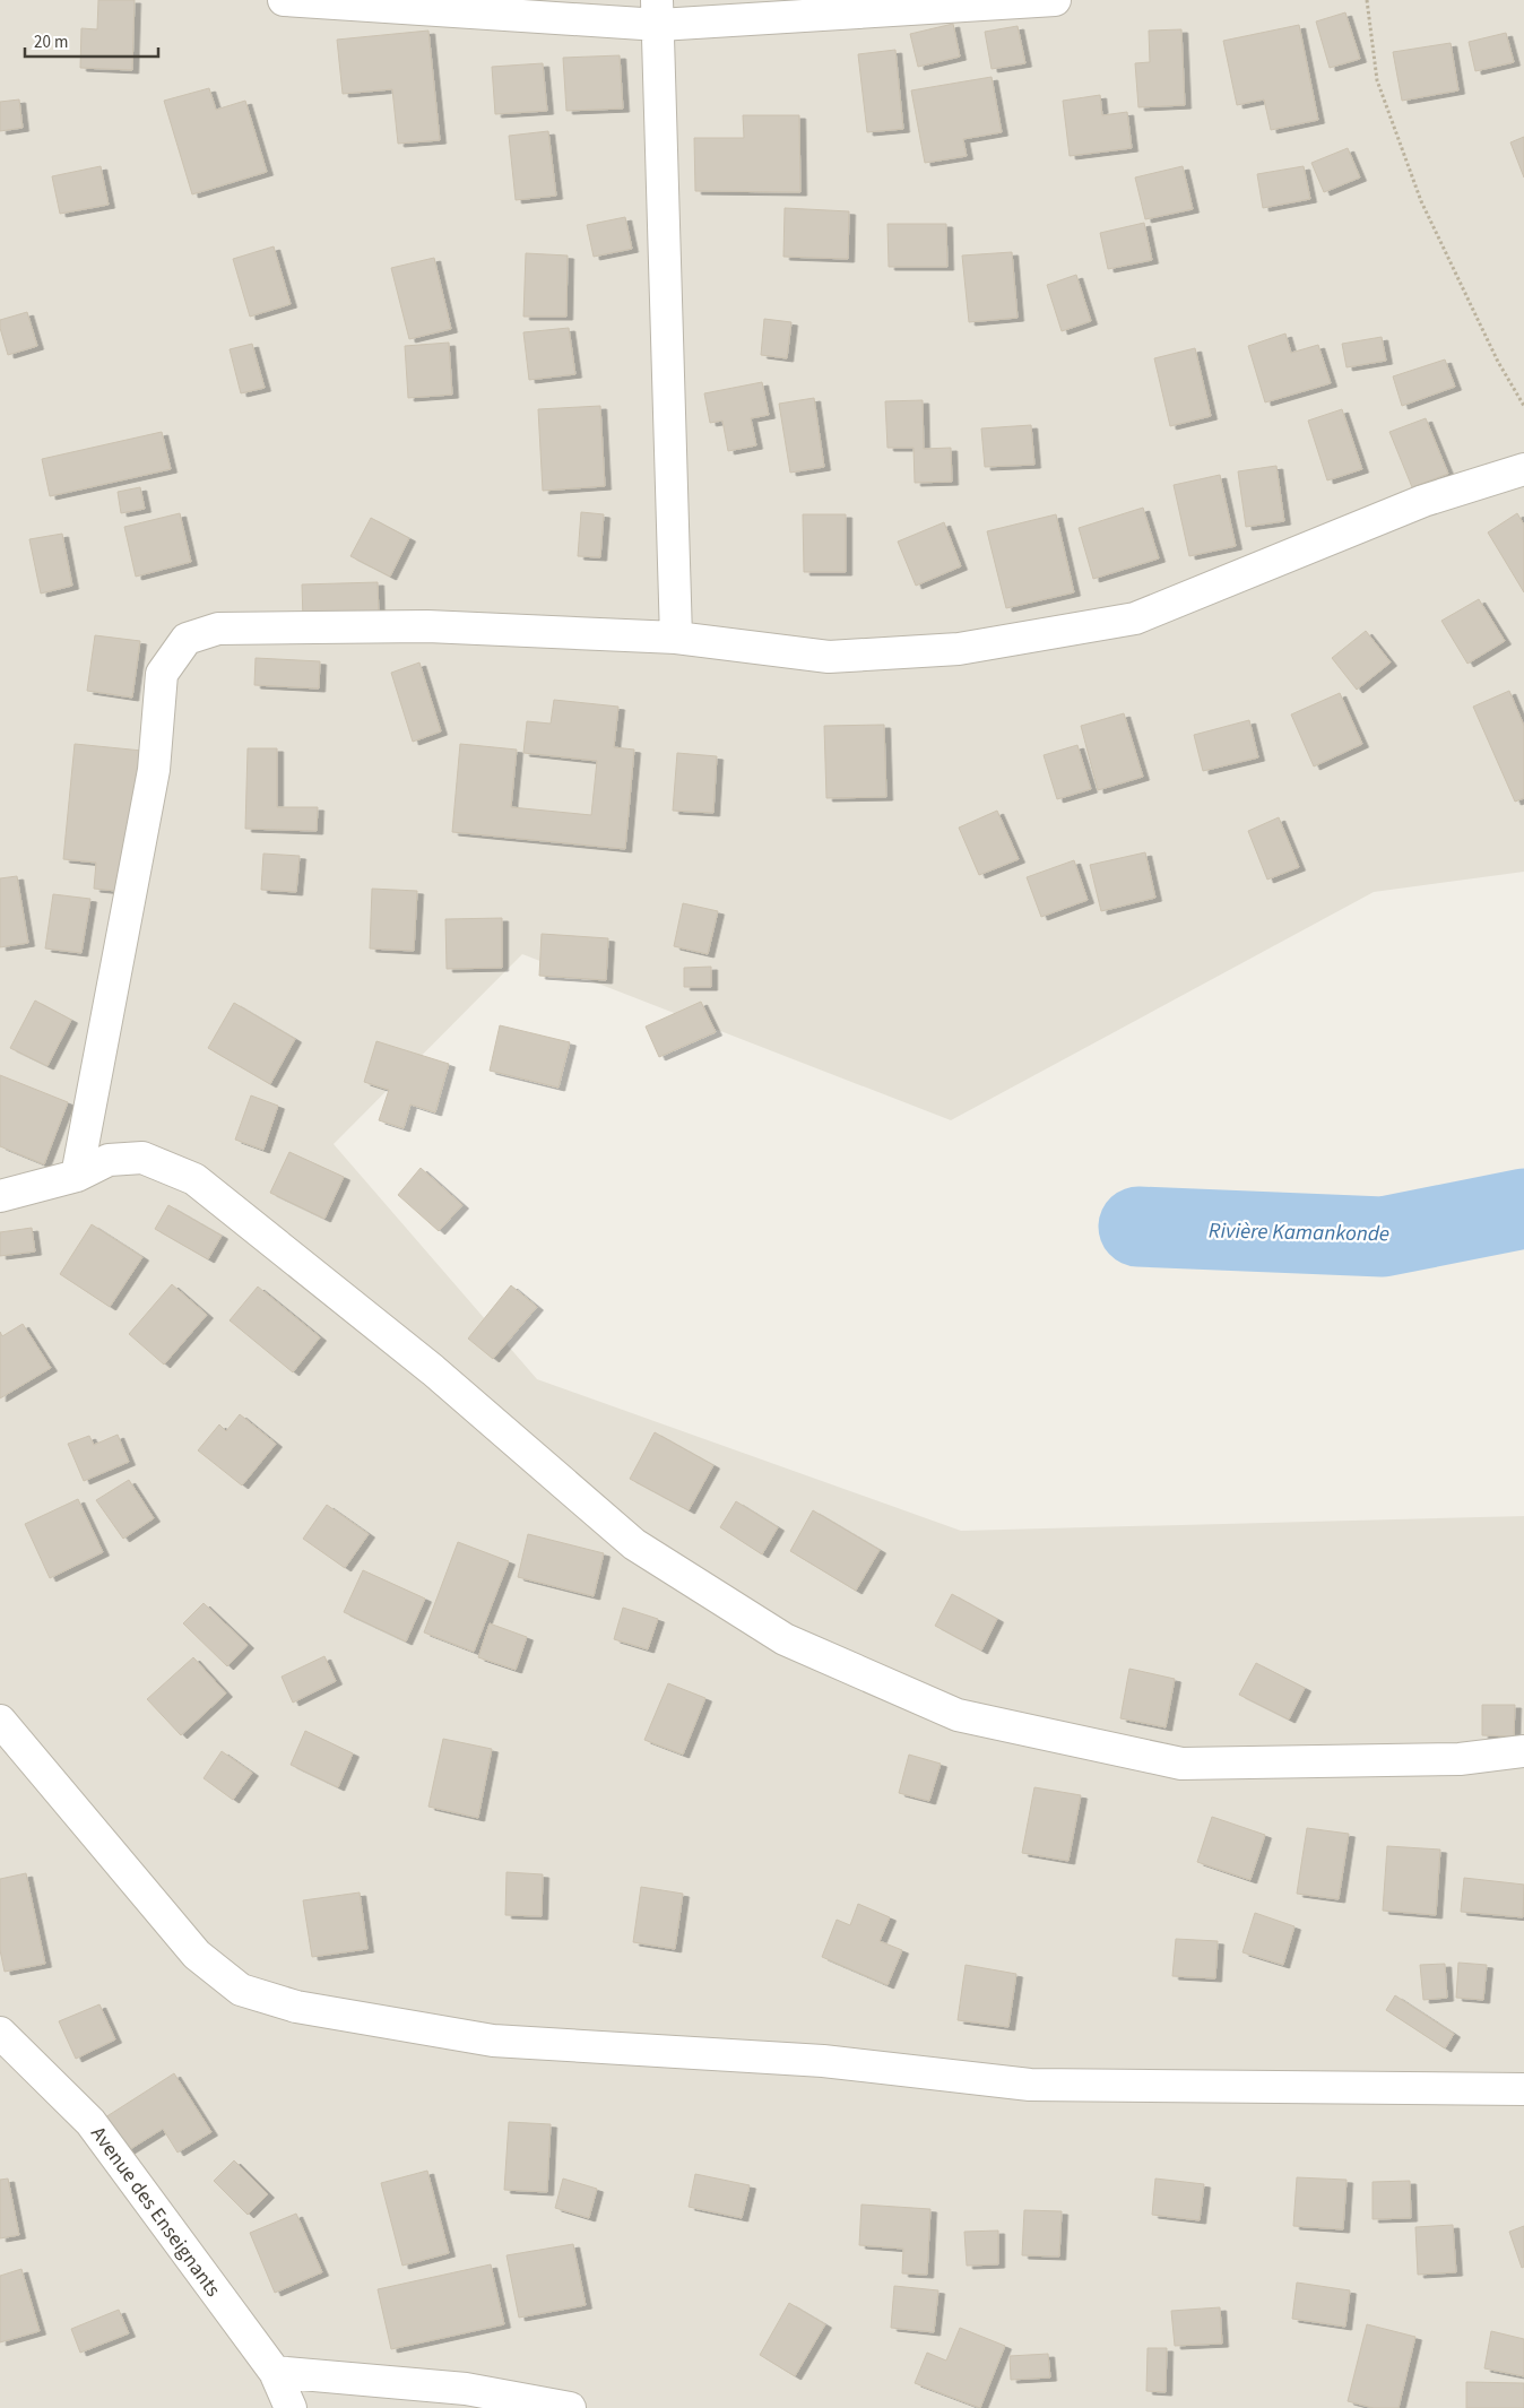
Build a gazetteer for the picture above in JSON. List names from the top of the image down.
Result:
{
  "streets": {
    "street": ["Avenue des Enseignants"]
  },
  "water": ["Rivière Kamankonde"],
  "scale_bar": "20 m"
}
